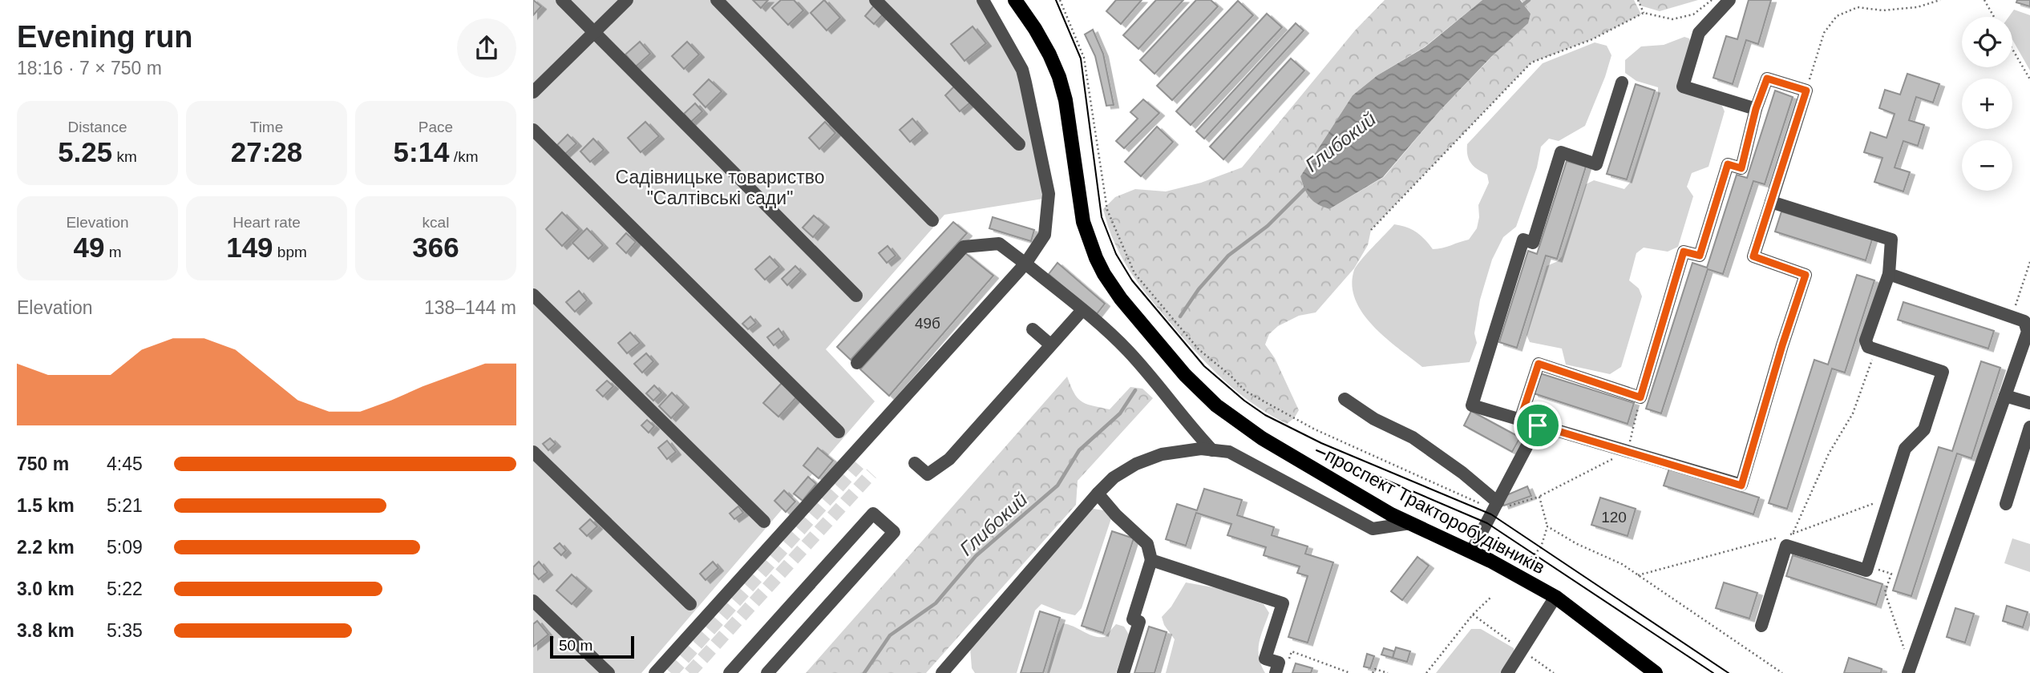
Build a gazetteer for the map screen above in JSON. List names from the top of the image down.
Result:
{
  "streets": {
    "main road": ["проспект Тракторобудівників"]
  },
  "water": ["Глибокий"],
  "parks": ["Садівницьке товариство \"Салтівські сади\""],
  "house_numbers": ["49б", "120"],
  "scale_bar": "50 m",
  "page": {
    "heading": ["Evening run", "18:16 · 7 × 750 m"],
    "map_buttons": ["+", "−"],
    "stats": [
      ["Distance", "5.25 km"],
      ["Time", "27:28"],
      ["Pace", "5:14 /km"],
      ["Elevation", "49 m"],
      ["Heart rate", "149 bpm"],
      ["kcal", "366"]
    ],
    "chart": ["Elevation", "138–144 m"],
    "list": [
      {
        "name": "750 m",
        "note": "4:45"
      },
      {
        "name": "1.5 km",
        "note": "5:21"
      },
      {
        "name": "2.2 km",
        "note": "5:09"
      },
      {
        "name": "3.0 km",
        "note": "5:22"
      },
      {
        "name": "3.8 km",
        "note": "5:35"
      }
    ],
    "scale": "50 m"
  }
}
